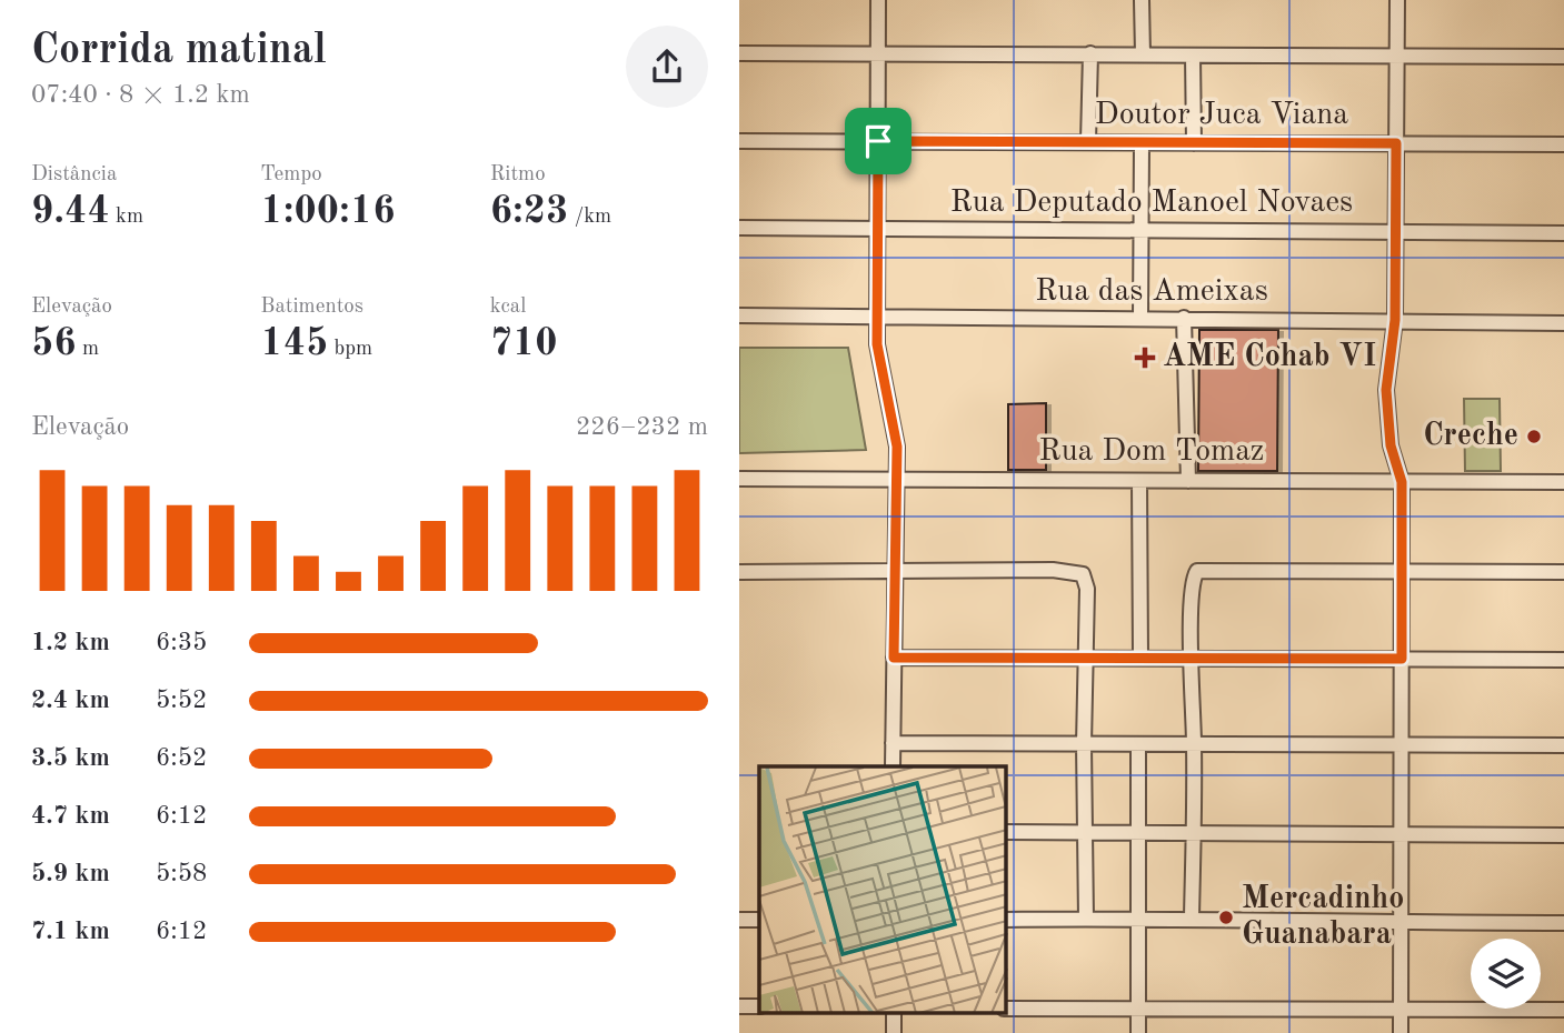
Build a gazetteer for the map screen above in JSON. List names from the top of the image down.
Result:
{
  "streets": {
    "street": [
      "Doutor Juca Viana",
      "Rua Deputado Manoel Novaes",
      "Rua das Ameixas",
      "Rua Dom Tomaz"
    ]
  },
  "places": {
    "health": ["AME Cohab VI"],
    "other": ["Creche", "Mercadinho Guanabara"]
  },
  "page": {
    "heading": ["Corrida matinal", "07:40 · 8 × 1.2 km"],
    "stats": [
      ["Distância", "9.44 km"],
      ["Tempo", "1:00:16"],
      ["Ritmo", "6:23 /km"],
      ["Elevação", "56 m"],
      ["Batimentos", "145 bpm"],
      ["kcal", "710"]
    ],
    "chart": ["Elevação", "226–232 m"],
    "list": [
      {
        "name": "1.2 km",
        "note": "6:35"
      },
      {
        "name": "2.4 km",
        "note": "5:52"
      },
      {
        "name": "3.5 km",
        "note": "6:52"
      },
      {
        "name": "4.7 km",
        "note": "6:12"
      },
      {
        "name": "5.9 km",
        "note": "5:58"
      },
      {
        "name": "7.1 km",
        "note": "6:12"
      }
    ]
  }
}
